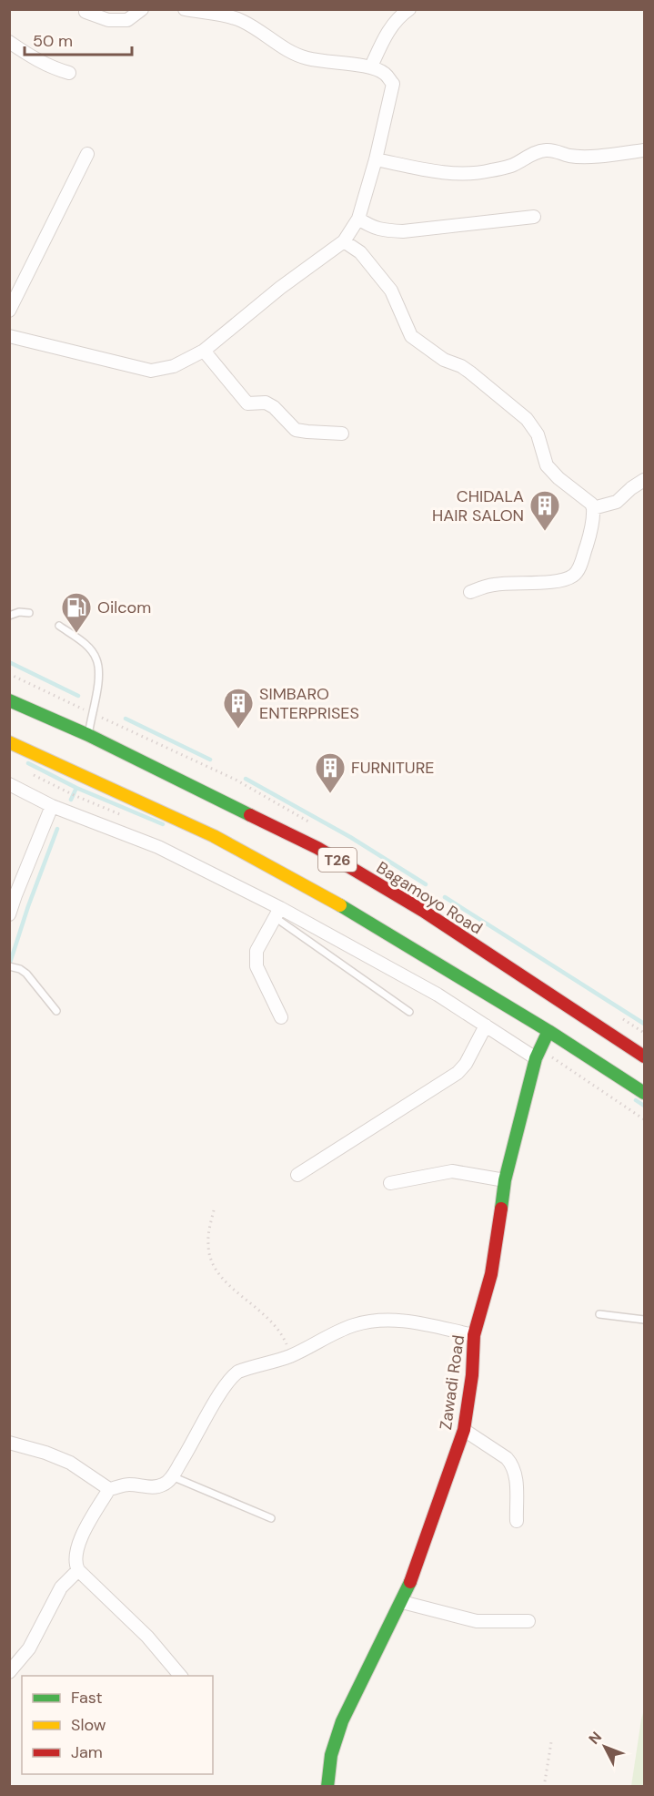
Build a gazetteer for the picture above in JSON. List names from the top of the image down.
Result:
{
  "streets": {
    "main road": ["T26", "Bagamoyo Road", "Zawadi Road"]
  },
  "crossings": [
    ["T26", "Zawadi Road"]
  ],
  "places": {
    "building": ["CHIDALA HAIR SALON", "SIMBARO ENTERPRISES", "FURNITURE"],
    "fuel station": ["Oilcom"]
  },
  "legend": ["Fast", "Slow", "Jam"],
  "scale_bar": "50 m",
  "north": "top left"
}
